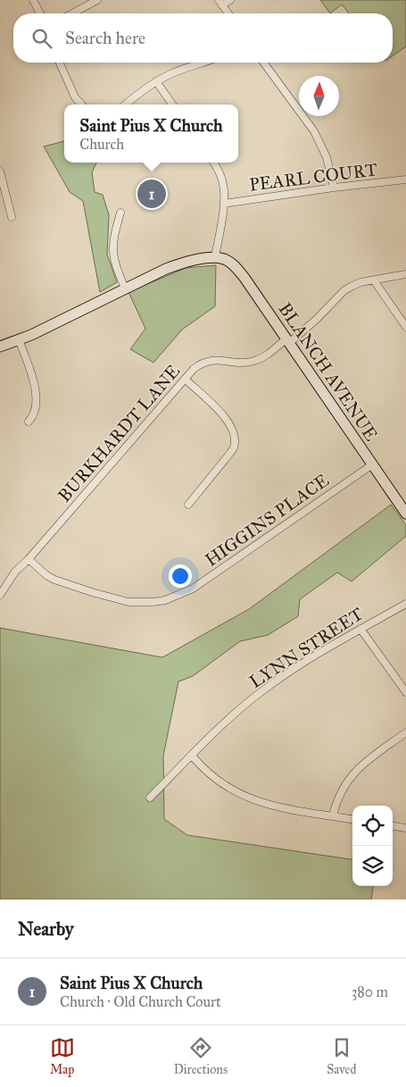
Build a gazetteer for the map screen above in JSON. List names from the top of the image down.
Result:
{
  "streets": {
    "main road": ["BLANCH AVENUE"],
    "street": [
      "PEARL COURT",
      "BURKHARDT LANE",
      "HIGGINS PLACE",
      "LYNN STREET"
    ]
  },
  "crossings": [
    ["BLANCH AVENUE", "BURKHARDT LANE"],
    ["BLANCH AVENUE", "HIGGINS PLACE"],
    ["BURKHARDT LANE", "HIGGINS PLACE"]
  ],
  "north": "top",
  "page": {
    "search": "Search here",
    "popup": ["Saint Pius X Church", "Church"],
    "pins": "1",
    "heading": "Nearby",
    "list": [
      {
        "mark": "1",
        "name": "Saint Pius X Church",
        "note": "Church · Old Church Court",
        "value": "380 m"
      }
    ],
    "nav": ["Map", "Directions", "Saved"]
  }
}
